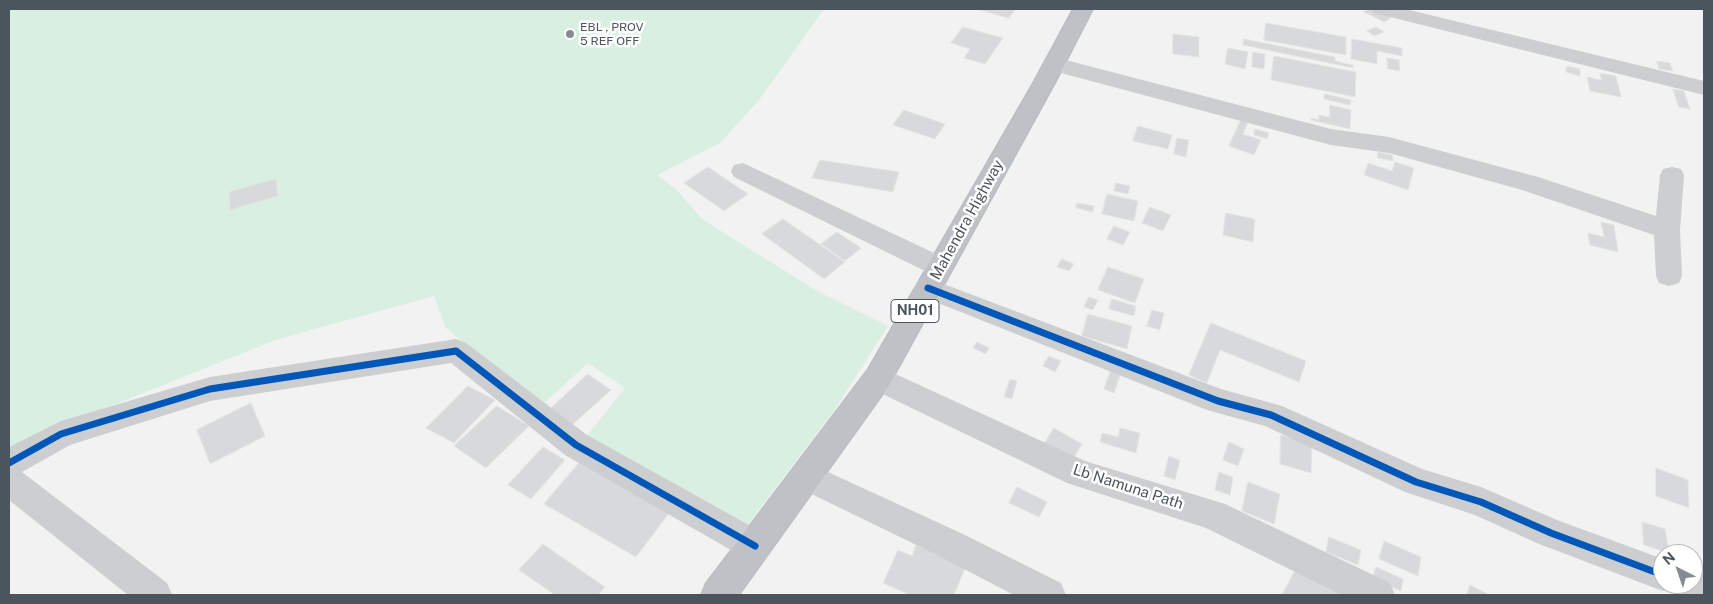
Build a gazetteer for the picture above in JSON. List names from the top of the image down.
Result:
{
  "streets": {
    "highway": ["Mahendra Highway", "NH01"],
    "street": ["Lb Namuna Path"]
  },
  "crossings": [
    ["Mahendra Highway", "Lb Namuna Path"]
  ],
  "places": ["EBL , PROV 5 REF OFF"],
  "north": "top left"
}
